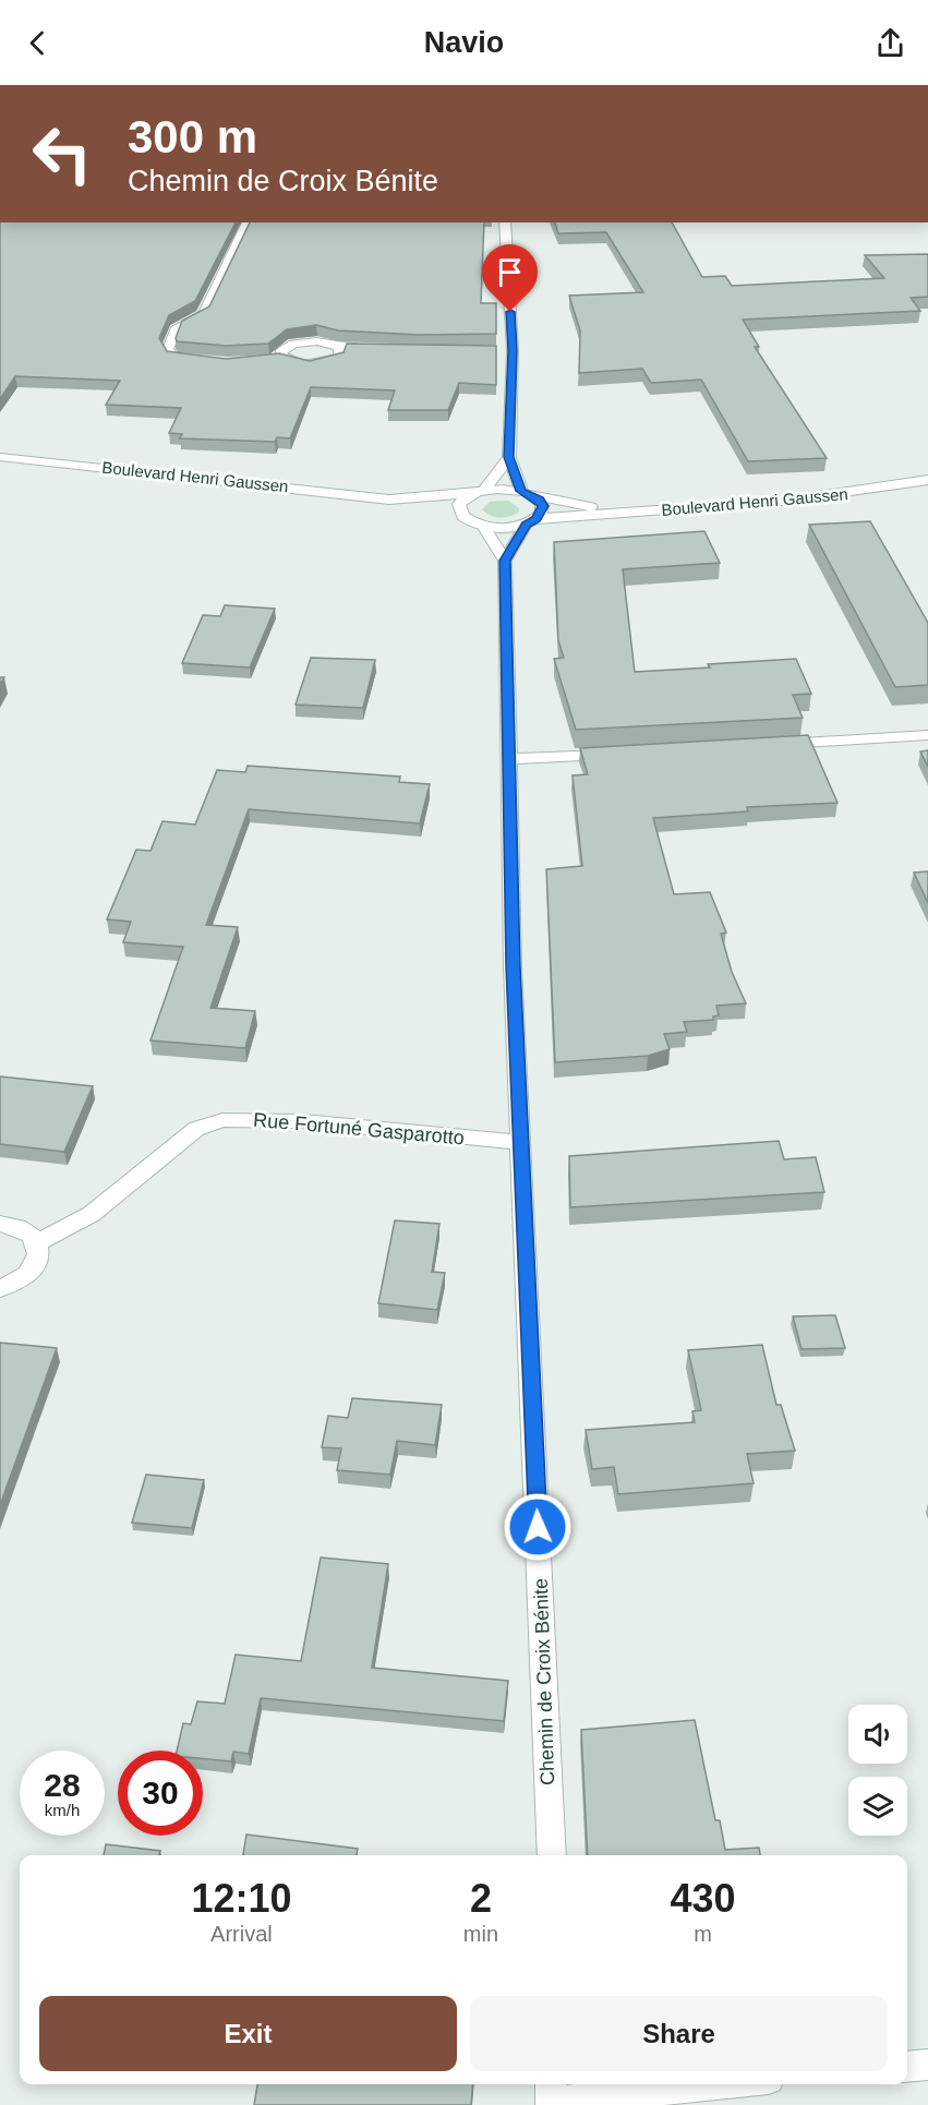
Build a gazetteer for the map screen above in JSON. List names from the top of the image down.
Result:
{
  "streets": {
    "street": ["Boulevard Henri Gaussen", "Rue Fortuné Gasparotto", "Chemin de Croix Bénite"]
  },
  "crossings": [
    ["Rue Fortuné Gasparotto", "Chemin de Croix Bénite"]
  ],
  "page": {
    "header": "Navio",
    "turn": ["300 m", "Chemin de Croix Bénite"],
    "speed": "28 km/h",
    "limit": "30",
    "eta": [
      "12:10",
      "Arrival",
      "2",
      "min",
      "430",
      "m"
    ],
    "buttons": ["Exit", "Share"]
  }
}
